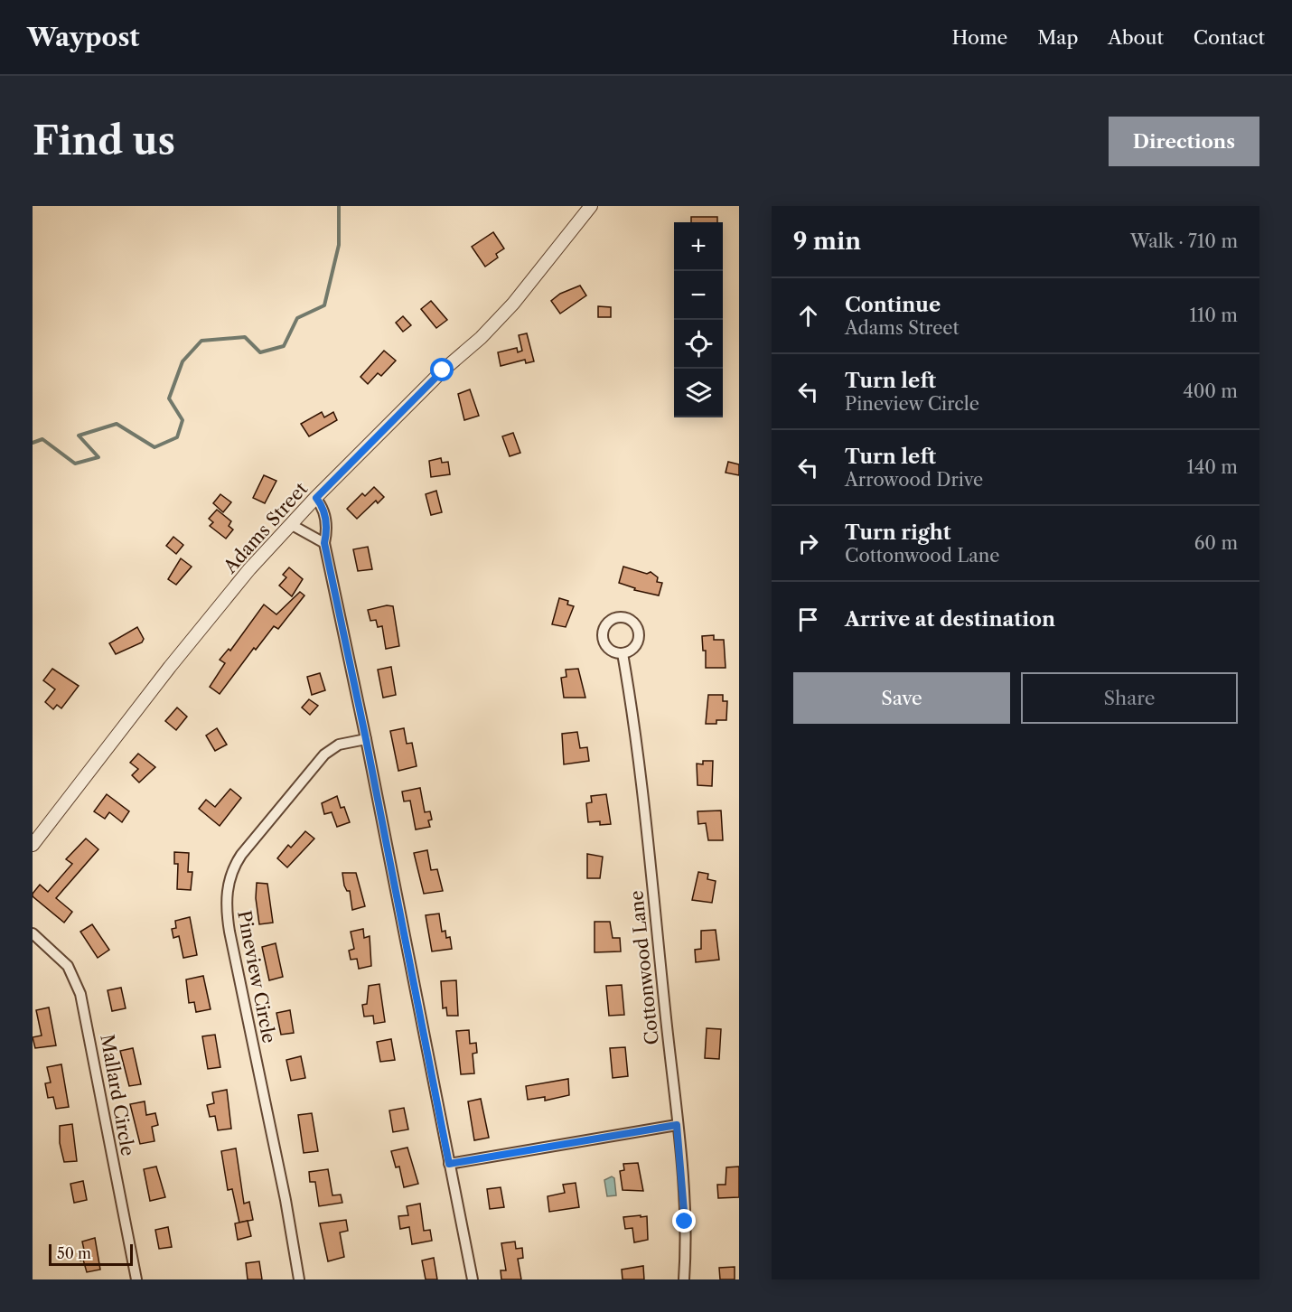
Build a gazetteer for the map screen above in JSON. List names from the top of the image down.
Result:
{
  "streets": {
    "street": [
      "Adams Street",
      "Cottonwood Lane",
      "Pineview Circle",
      "Mallard Circle"
    ]
  },
  "scale_bar": "50 m",
  "page": {
    "header": "Waypost",
    "nav": [
      "Home",
      "Map",
      "About",
      "Contact"
    ],
    "buttons": [
      "Directions",
      ["Save", "Share"]
    ],
    "title": "Find us",
    "heading": ["9 min", "Walk · 710 m"],
    "map_buttons": ["+", "−"],
    "list": [
      ["Continue", "Adams Street", "110 m"],
      ["Turn left", "Pineview Circle", "400 m"],
      ["Turn left", "Arrowood Drive", "140 m"],
      ["Turn right", "Cottonwood Lane", "60 m"],
      "Arrive at destination"
    ],
    "scale": "50 m"
  }
}
